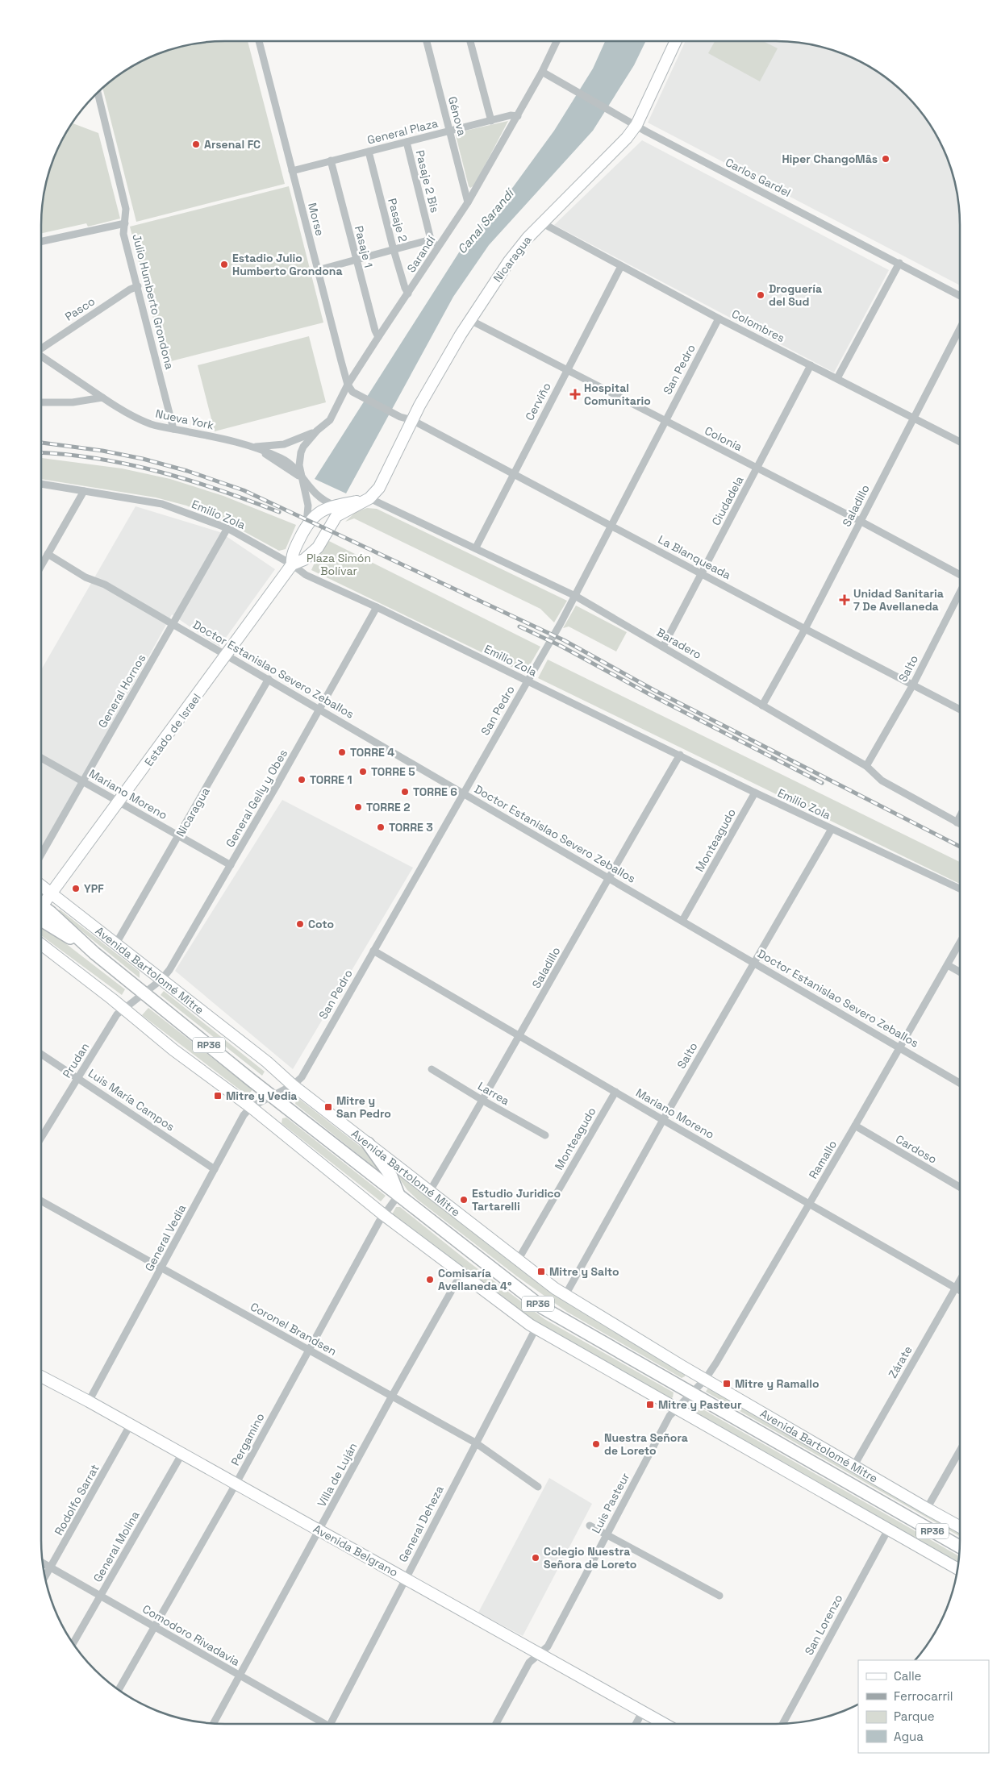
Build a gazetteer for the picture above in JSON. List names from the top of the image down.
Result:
{
  "streets": {
    "main road": ["Avenida Bartolomé Mitre", "RP36"],
    "street": [
      "Génova",
      "General Plaza",
      "Carlos Gardel",
      "Pasaje 2 Bis",
      "Morse",
      "Pasaje 2",
      "Pasaje 1",
      "Sarandí",
      "Nicaragua",
      "Julio Humberto Grondona",
      "Pasco",
      "Colombres",
      "San Pedro",
      "Cerviño",
      "Nueva York",
      "Colonia",
      "Ciudadela",
      "Saladillo",
      "Emilio Zola",
      "La Blanqueada",
      "Baradero",
      "Salto",
      "Doctor Estanislao Severo Zeballos",
      "General Hornos",
      "Estado de Israel",
      "Mariano Moreno",
      "General Gelly y Obes",
      "Monteagudo",
      "Prudan",
      "Larrea",
      "Luis María Campos",
      "Cardoso",
      "Ramallo",
      "General Vedia",
      "Coronel Brandsen",
      "Zárate",
      "Pergamino",
      "Villa de Luján",
      "Rodolfo Sarrat",
      "Luis Pasteur",
      "General Deheza",
      "General Molina",
      "Avenida Belgrano",
      "San Lorenzo",
      "Comodoro Rivadavia"
    ]
  },
  "crossings": [
    ["Génova", "General Plaza"],
    ["Génova", "Sarandí"],
    ["General Plaza", "Pasaje 2 Bis"],
    ["General Plaza", "Morse"],
    ["General Plaza", "Pasaje 2"],
    ["General Plaza", "Pasaje 1"],
    ["General Plaza", "Sarandí"],
    ["Carlos Gardel", "Sarandí"],
    ["Carlos Gardel", "Nicaragua"],
    ["Pasaje 2 Bis", "Sarandí"],
    ["Morse", "Sarandí"],
    ["Morse", "Nicaragua"],
    ["Morse", "La Blanqueada"],
    ["Pasaje 2", "Sarandí"],
    ["Pasaje 1", "Sarandí"],
    ["Sarandí", "Nueva York"],
    ["Nicaragua", "Colombres"],
    ["Nicaragua", "Colonia"],
    ["Nicaragua", "La Blanqueada"],
    ["Nicaragua", "Baradero"],
    ["Nicaragua", "Doctor Estanislao Severo Zeballos"],
    ["Nicaragua", "Estado de Israel"],
    ["Nicaragua", "Mariano Moreno"],
    ["Nicaragua", "Avenida Bartolomé Mitre"],
    ["Julio Humberto Grondona", "Pasco"],
    ["Julio Humberto Grondona", "Nueva York"],
    ["Colombres", "San Pedro"],
    ["Colombres", "Cerviño"],
    ["Colombres", "Ciudadela"],
    ["Colombres", "Saladillo"],
    ["San Pedro", "Colonia"],
    ["San Pedro", "Emilio Zola"],
    ["San Pedro", "La Blanqueada"],
    ["San Pedro", "Baradero"],
    ["San Pedro", "Doctor Estanislao Severo Zeballos"],
    ["San Pedro", "Mariano Moreno"],
    ["San Pedro", "Avenida Bartolomé Mitre"],
    ["San Pedro", "General Vedia"],
    ["Cerviño", "Colonia"],
    ["Cerviño", "La Blanqueada"],
    ["Cerviño", "Baradero"],
    ["Nueva York", "Estado de Israel"],
    ["Colonia", "Ciudadela"],
    ["Colonia", "Saladillo"],
    ["Ciudadela", "La Blanqueada"],
    ["Ciudadela", "Baradero"],
    ["Saladillo", "Emilio Zola"],
    ["Saladillo", "La Blanqueada"],
    ["Saladillo", "Baradero"],
    ["Saladillo", "Doctor Estanislao Severo Zeballos"],
    ["Saladillo", "Mariano Moreno"],
    ["Saladillo", "Avenida Bartolomé Mitre"],
    ["Saladillo", "Larrea"],
    ["Emilio Zola", "Salto"],
    ["Emilio Zola", "General Hornos"],
    ["Emilio Zola", "Estado de Israel"],
    ["Emilio Zola", "General Gelly y Obes"],
    ["Emilio Zola", "Monteagudo"],
    ["La Blanqueada", "Salto"],
    ["Baradero", "Salto"],
    ["Baradero", "Estado de Israel"],
    ["Salto", "Doctor Estanislao Severo Zeballos"],
    ["Salto", "Mariano Moreno"],
    ["Salto", "Avenida Bartolomé Mitre"],
    ["Doctor Estanislao Severo Zeballos", "General Hornos"],
    ["Doctor Estanislao Severo Zeballos", "Estado de Israel"],
    ["Doctor Estanislao Severo Zeballos", "General Gelly y Obes"],
    ["Doctor Estanislao Severo Zeballos", "Monteagudo"],
    ["Doctor Estanislao Severo Zeballos", "Ramallo"],
    ["General Hornos", "Mariano Moreno"],
    ["Estado de Israel", "Mariano Moreno"],
    ["Estado de Israel", "Avenida Bartolomé Mitre"],
    ["Mariano Moreno", "General Gelly y Obes"],
    ["Mariano Moreno", "Monteagudo"],
    ["Mariano Moreno", "Ramallo"],
    ["Mariano Moreno", "Zárate"],
    ["General Gelly y Obes", "Avenida Bartolomé Mitre"],
    ["General Gelly y Obes", "Prudan"],
    ["Monteagudo", "Avenida Bartolomé Mitre"],
    ["Avenida Bartolomé Mitre", "Prudan"],
    ["Avenida Bartolomé Mitre", "Ramallo"],
    ["Avenida Bartolomé Mitre", "General Vedia"],
    ["Avenida Bartolomé Mitre", "Zárate"],
    ["Avenida Bartolomé Mitre", "Pergamino"],
    ["Avenida Bartolomé Mitre", "Luis Pasteur"],
    ["Prudan", "Luis María Campos"],
    ["Luis María Campos", "General Vedia"],
    ["Cardoso", "Ramallo"],
    ["Ramallo", "Luis Pasteur"],
    ["General Vedia", "Coronel Brandsen"],
    ["General Vedia", "Avenida Belgrano"],
    ["Coronel Brandsen", "Pergamino"],
    ["Coronel Brandsen", "Villa de Luján"],
    ["Coronel Brandsen", "General Deheza"],
    ["Pergamino", "Avenida Belgrano"],
    ["Pergamino", "Comodoro Rivadavia"],
    ["Villa de Luján", "Avenida Belgrano"],
    ["Villa de Luján", "Comodoro Rivadavia"],
    ["Rodolfo Sarrat", "Avenida Belgrano"],
    ["Rodolfo Sarrat", "Comodoro Rivadavia"],
    ["Luis Pasteur", "Avenida Belgrano"],
    ["General Deheza", "Avenida Belgrano"],
    ["General Molina", "Avenida Belgrano"],
    ["General Molina", "Comodoro Rivadavia"]
  ],
  "water": ["Canal Sarandí"],
  "parks": ["Plaza Simón Bolívar"],
  "places": {
    "other": [
      "Arsenal FC",
      "Hiper ChangoMâs",
      "Estadio Julio Humberto Grondona",
      "Droguería del Sud",
      "TORRE 4",
      "TORRE 5",
      "TORRE 1",
      "TORRE 6",
      "TORRE 2",
      "TORRE 3",
      "YPF",
      "Coto",
      "Estudio Juridico Tartarelli",
      "Comisaría Avellaneda 4°",
      "Nuestra Señora de Loreto",
      "Colegio Nuestra Señora de Loreto"
    ],
    "health": ["Hospital Comunitario", "Unidad Sanitaria 7 De Avellaneda"],
    "transit": [
      "Mitre y Vedia",
      "Mitre y San Pedro",
      "Mitre y Salto",
      "Mitre y Ramallo",
      "Mitre y Pasteur"
    ]
  },
  "legend": [
    "Calle",
    "Ferrocarril",
    "Parque",
    "Agua"
  ]
}
